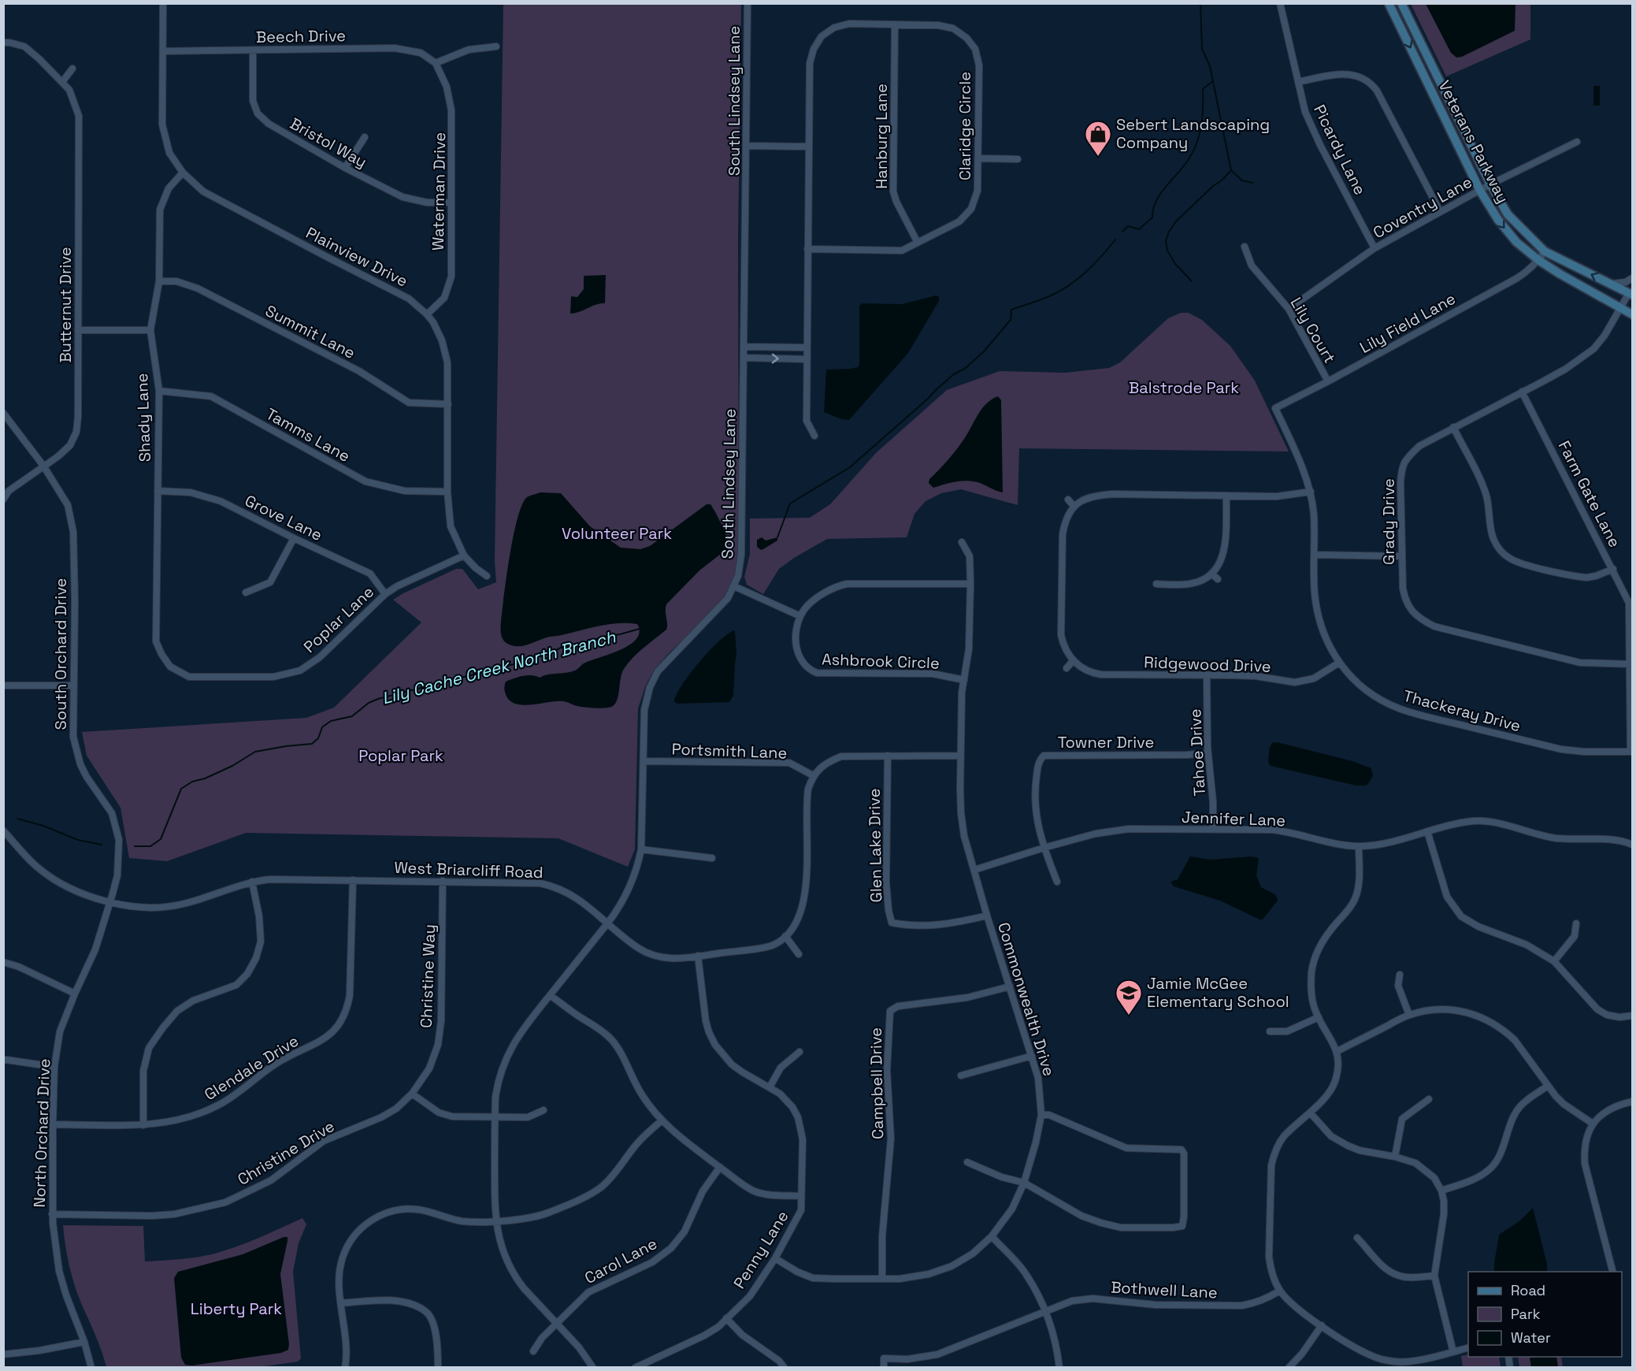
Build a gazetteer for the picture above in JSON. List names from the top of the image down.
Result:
{
  "streets": {
    "main road": ["Veterans Parkway"],
    "street": [
      "Beech Drive",
      "South Lindsey Lane",
      "Claridge Circle",
      "Hanburg Lane",
      "Bristol Way",
      "Picardy Lane",
      "Waterman Drive",
      "Coventry Lane",
      "Plainview Drive",
      "Butternut Drive",
      "Lily Field Lane",
      "Lily Court",
      "Summit Lane",
      "Shady Lane",
      "Tamms Lane",
      "Farm Gate Lane",
      "Grove Lane",
      "Grady Drive",
      "Poplar Lane",
      "South Orchard Drive",
      "Ashbrook Circle",
      "Ridgewood Drive",
      "Thackeray Drive",
      "Towner Drive",
      "Portsmith Lane",
      "Tahoe Drive",
      "Jennifer Lane",
      "Glen Lake Drive",
      "West Briarcliff Road",
      "Christine Way",
      "Commonwealth Drive",
      "Glendale Drive",
      "Campbell Drive",
      "North Orchard Drive",
      "Christine Drive",
      "Penny Lane",
      "Carol Lane",
      "Bothwell Lane"
    ]
  },
  "crossings": [
    ["Beech Drive", "Bristol Way"],
    ["Beech Drive", "Waterman Drive"],
    ["Beech Drive", "Plainview Drive"],
    ["South Lindsey Lane", "Portsmith Lane"],
    ["South Lindsey Lane", "West Briarcliff Road"],
    ["South Lindsey Lane", "Carol Lane"],
    ["Claridge Circle", "Hanburg Lane"],
    ["Veterans Parkway", "Coventry Lane"],
    ["Veterans Parkway", "Lily Field Lane"],
    ["Veterans Parkway", "Grady Drive"],
    ["Bristol Way", "Waterman Drive"],
    ["Picardy Lane", "Coventry Lane"],
    ["Waterman Drive", "Plainview Drive"],
    ["Coventry Lane", "Lily Court"],
    ["Plainview Drive", "Summit Lane"],
    ["Plainview Drive", "Shady Lane"],
    ["Plainview Drive", "Tamms Lane"],
    ["Plainview Drive", "Poplar Lane"],
    ["Butternut Drive", "South Orchard Drive"],
    ["Lily Field Lane", "Lily Court"],
    ["Lily Field Lane", "Thackeray Drive"],
    ["Summit Lane", "Shady Lane"],
    ["Shady Lane", "Tamms Lane"],
    ["Shady Lane", "Grove Lane"],
    ["Shady Lane", "Poplar Lane"],
    ["Farm Gate Lane", "Grady Drive"],
    ["Farm Gate Lane", "Thackeray Drive"],
    ["Grove Lane", "Poplar Lane"],
    ["South Orchard Drive", "West Briarcliff Road"],
    ["South Orchard Drive", "North Orchard Drive"],
    ["Ashbrook Circle", "Commonwealth Drive"],
    ["Ridgewood Drive", "Thackeray Drive"],
    ["Ridgewood Drive", "Tahoe Drive"],
    ["Towner Drive", "Tahoe Drive"],
    ["Towner Drive", "Jennifer Lane"],
    ["Portsmith Lane", "West Briarcliff Road"],
    ["Tahoe Drive", "Jennifer Lane"],
    ["Jennifer Lane", "Commonwealth Drive"],
    ["Glen Lake Drive", "Commonwealth Drive"],
    ["West Briarcliff Road", "Christine Way"],
    ["West Briarcliff Road", "Glendale Drive"],
    ["West Briarcliff Road", "North Orchard Drive"],
    ["West Briarcliff Road", "Penny Lane"],
    ["Christine Way", "Christine Drive"],
    ["Commonwealth Drive", "Campbell Drive"],
    ["Commonwealth Drive", "Penny Lane"],
    ["Glendale Drive", "North Orchard Drive"],
    ["North Orchard Drive", "Christine Drive"]
  ],
  "water": ["Lily Cache Creek North Branch"],
  "parks": [
    "Balstrode Park",
    "Volunteer Park",
    "Poplar Park",
    "Liberty Park"
  ],
  "places": {
    "shop": ["Sebert Landscaping Company"],
    "school or university": ["Jamie McGee Elementary School"]
  },
  "legend": ["Road", "Park", "Water"]
}
